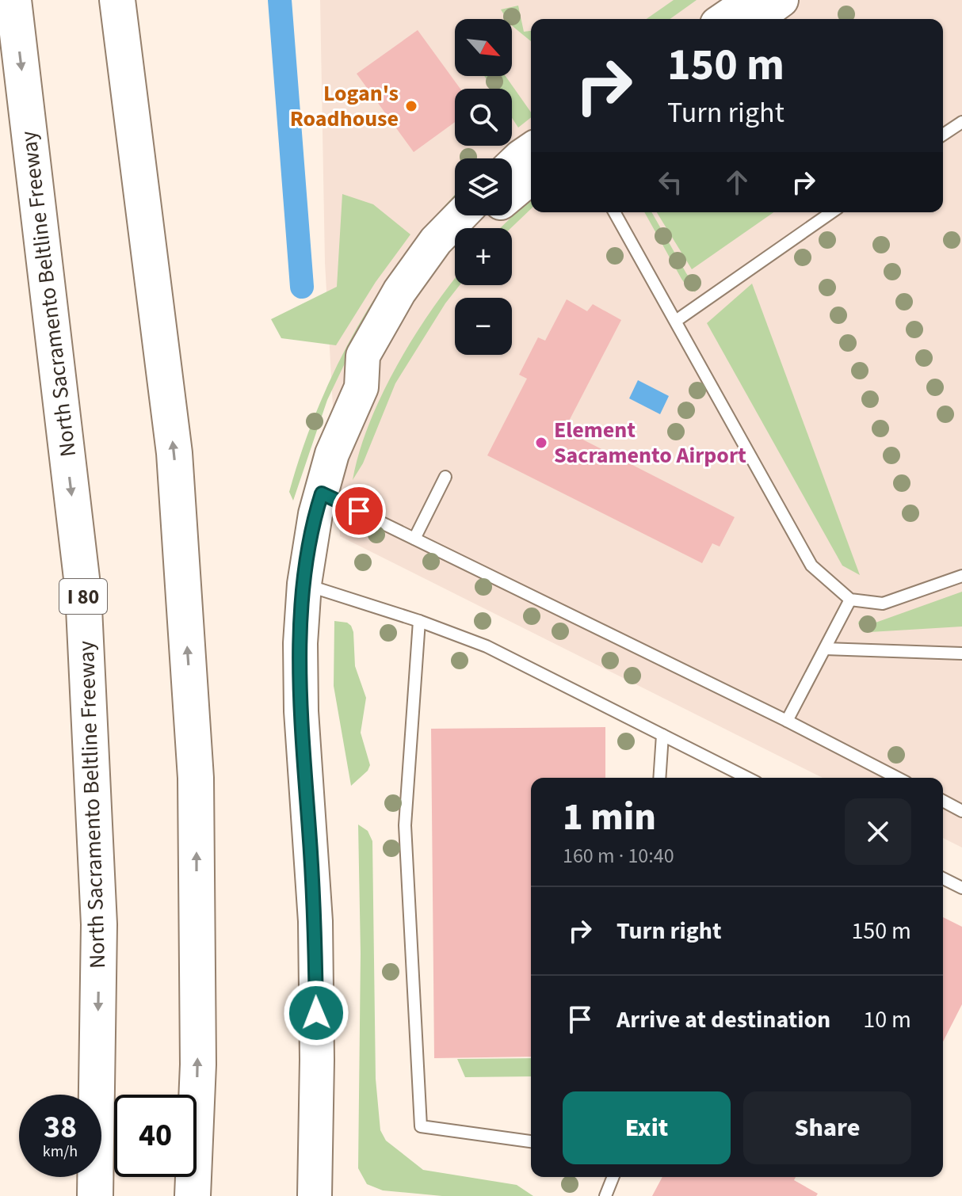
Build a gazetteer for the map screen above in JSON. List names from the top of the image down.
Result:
{
  "streets": {
    "highway": ["North Sacramento Beltline Freeway", "I 80"]
  },
  "places": ["Logan's Roadhouse", "Element Sacramento Airport"],
  "north": "bottom right",
  "page": {
    "map_buttons": ["+", "−"],
    "turn": ["150 m", "Turn right"],
    "heading": ["1 min", "160 m · 10:40"],
    "list": [
      {
        "name": "Turn right",
        "value": "150 m"
      },
      {
        "name": "Arrive at destination",
        "value": "10 m"
      }
    ],
    "buttons": ["Exit", "Share"],
    "speed": "38 km/h",
    "limit": "40"
  }
}
